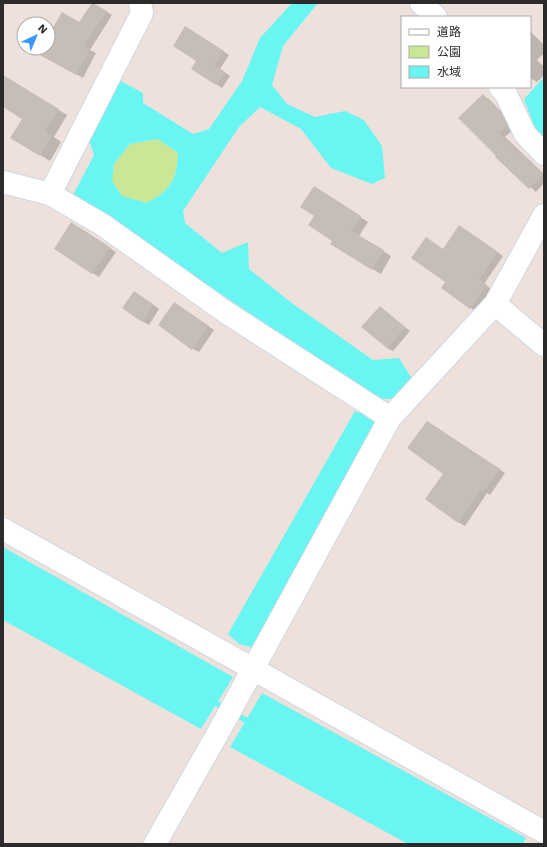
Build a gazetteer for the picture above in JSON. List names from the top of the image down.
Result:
{
  "legend": ["道路", "公園", "水域"],
  "north": "top right"
}
